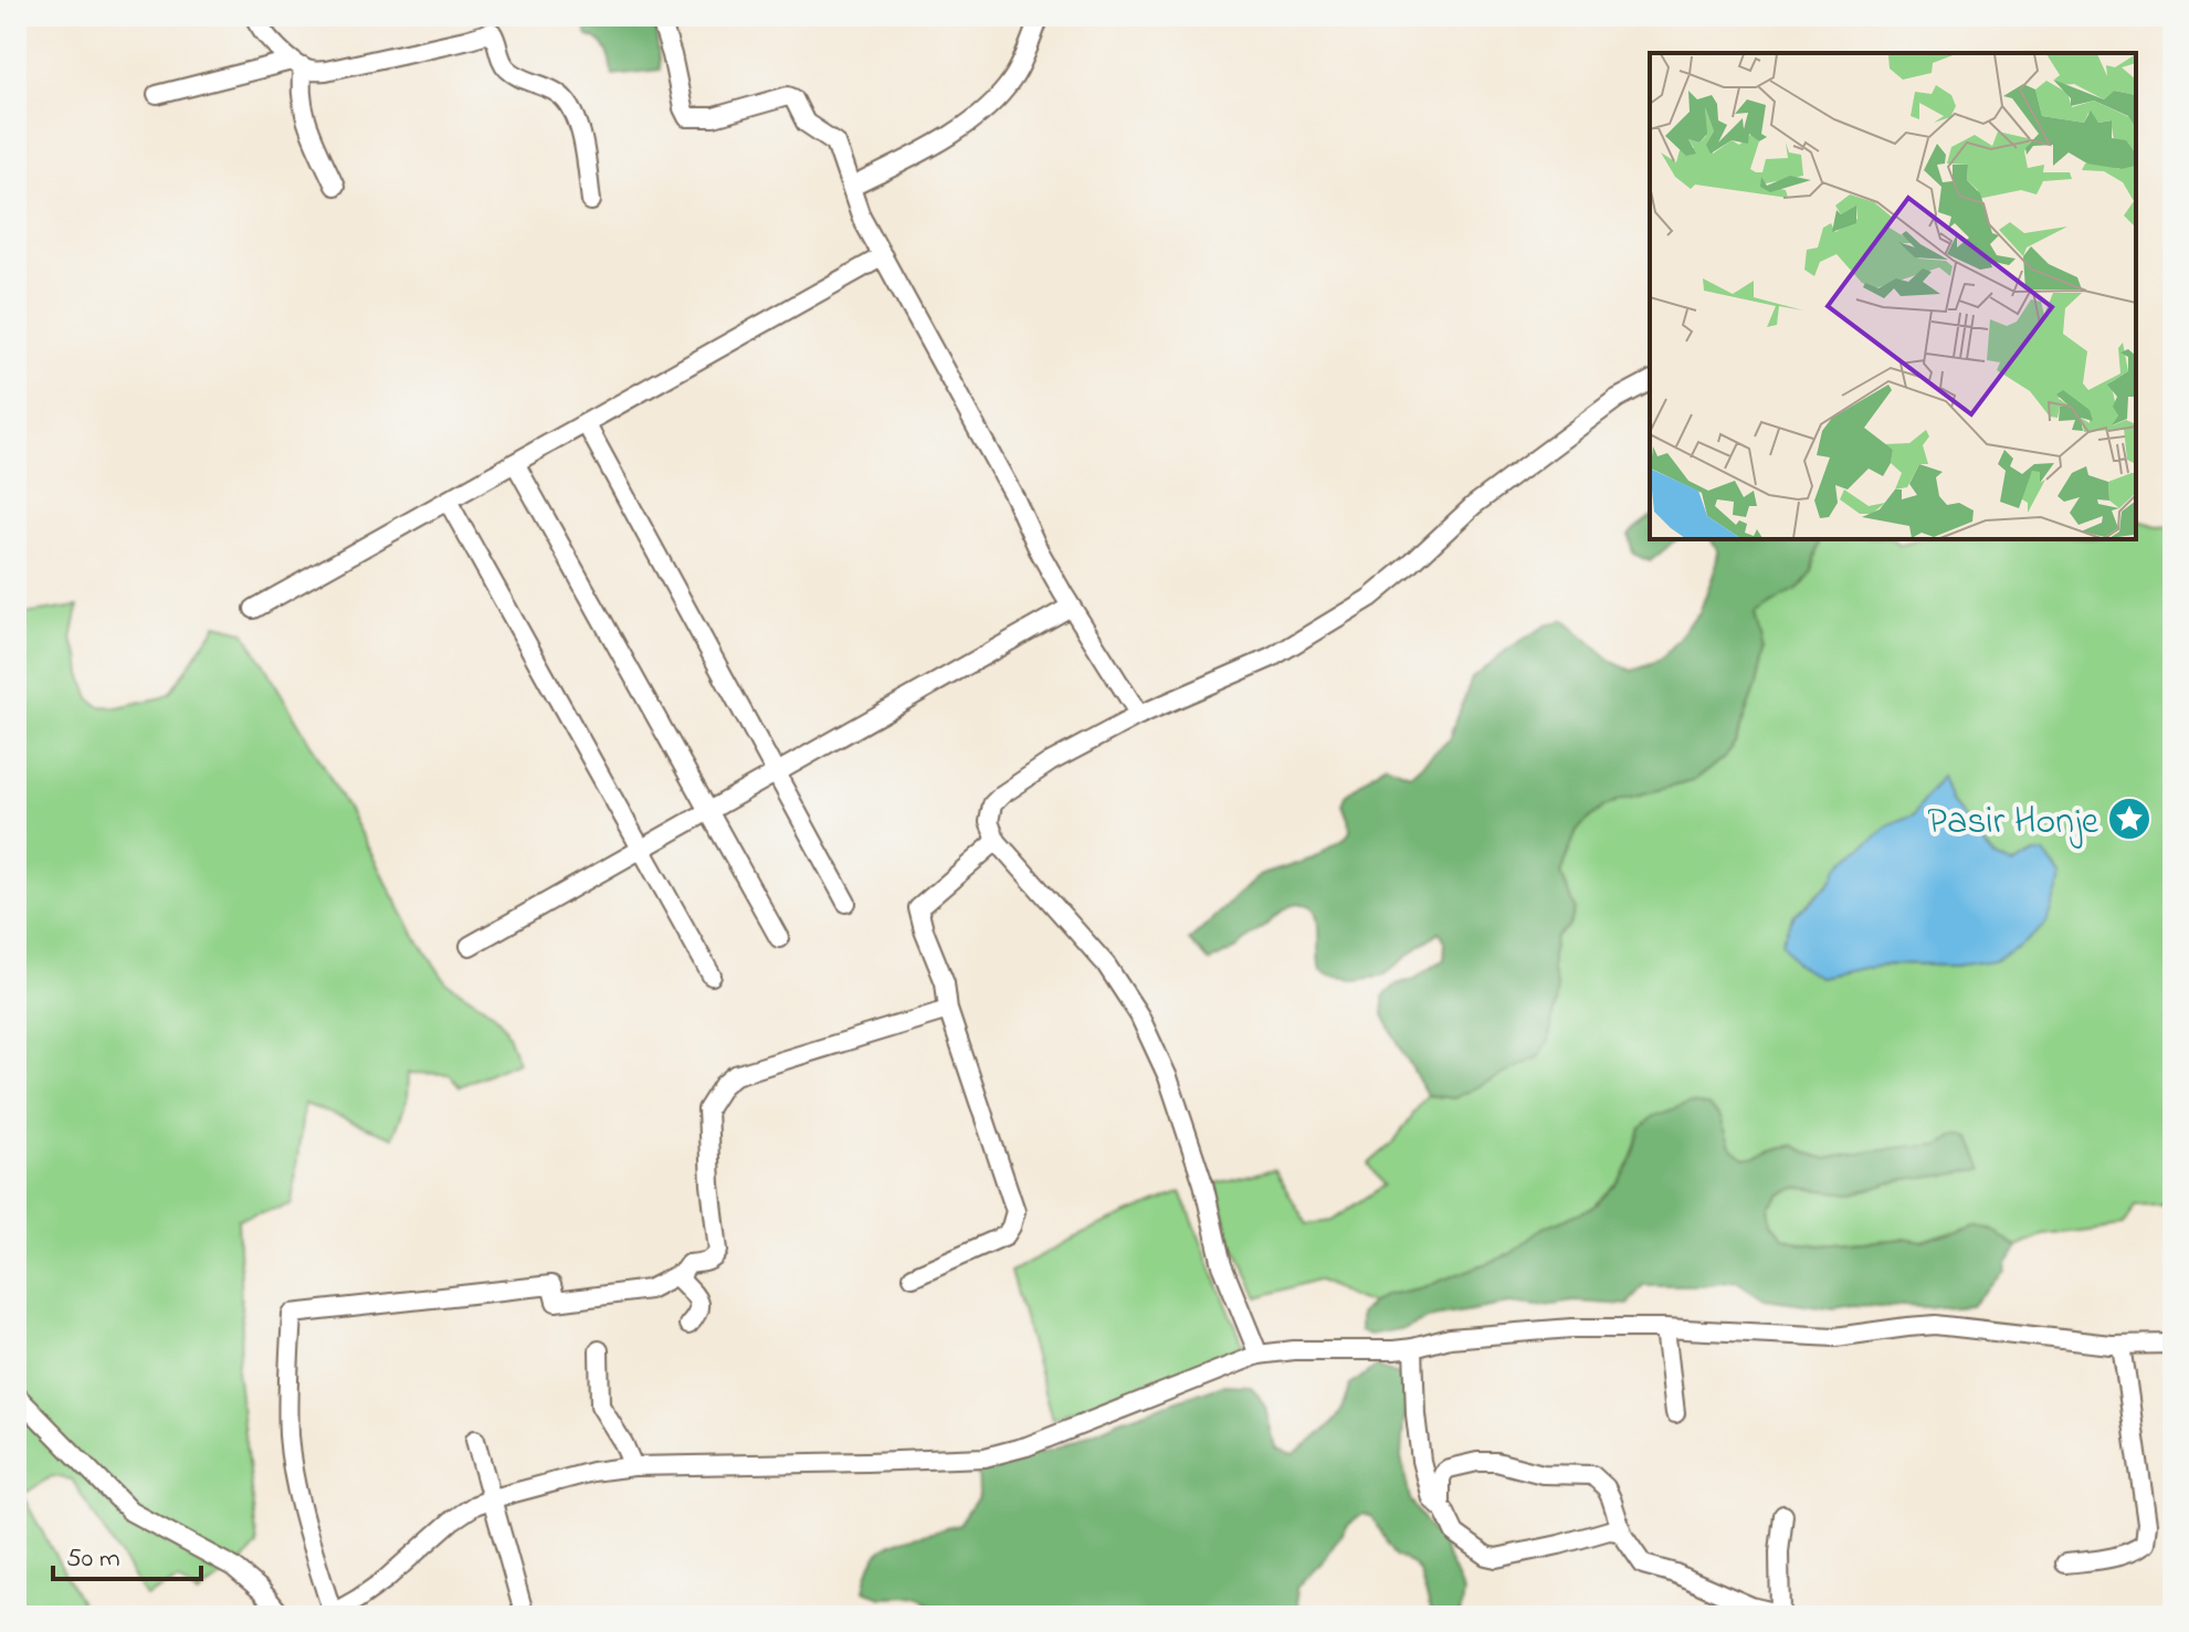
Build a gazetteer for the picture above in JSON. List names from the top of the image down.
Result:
{
  "places": {
    "place": ["Pasir Honje"]
  },
  "scale_bar": "50 m"
}
